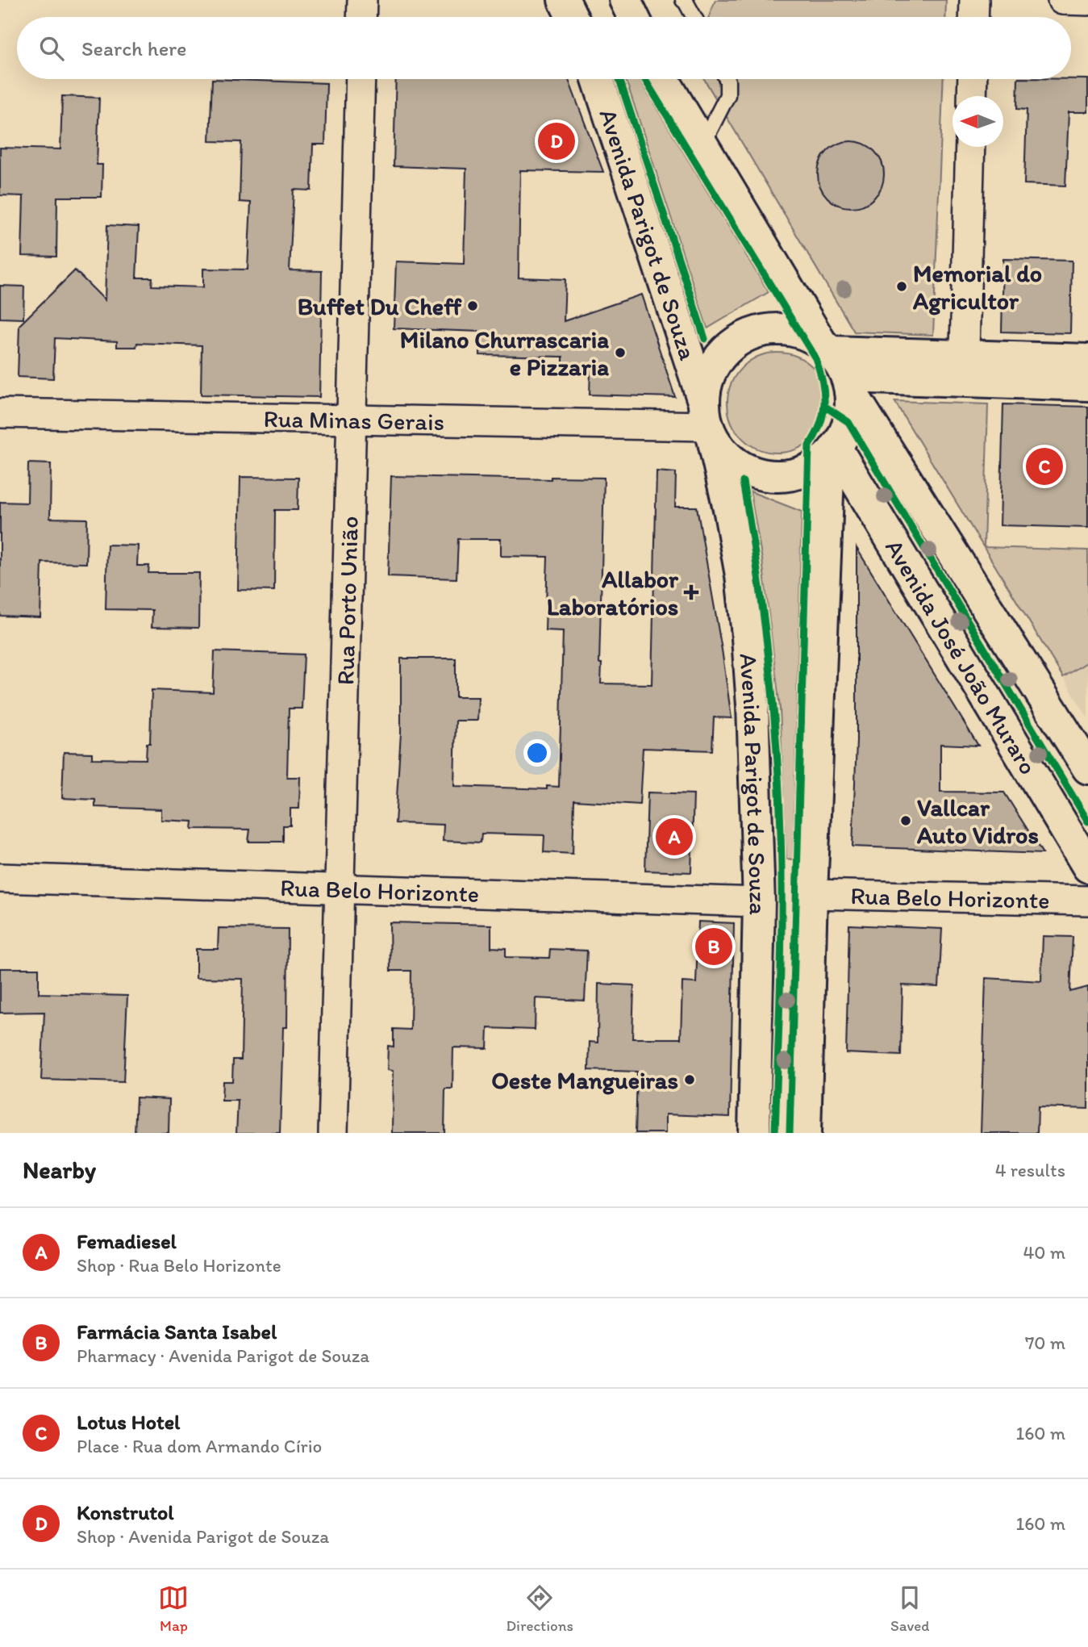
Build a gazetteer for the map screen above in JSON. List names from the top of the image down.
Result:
{
  "streets": {
    "main road": ["Avenida Parigot de Souza", "Avenida José João Muraro"],
    "street": ["Rua Minas Gerais", "Rua Porto União", "Rua Belo Horizonte"]
  },
  "crossings": [
    ["Avenida Parigot de Souza", "Rua Minas Gerais"],
    ["Avenida Parigot de Souza", "Avenida José João Muraro"],
    ["Avenida Parigot de Souza", "Rua Belo Horizonte"],
    ["Rua Minas Gerais", "Rua Porto União"],
    ["Rua Minas Gerais", "Avenida José João Muraro"],
    ["Rua Porto União", "Rua Belo Horizonte"]
  ],
  "places": {
    "other": [
      "Memorial do Agricultor",
      "Buffet Du Cheff",
      "Milano Churrascaria e Pizzaria",
      "Vallcar Auto Vidros",
      "Oeste Mangueiras"
    ],
    "health": ["Allabor Laboratórios"]
  },
  "north": "left",
  "page": {
    "search": "Search here",
    "pins": [
      "D",
      "C",
      "A",
      "B"
    ],
    "heading": ["Nearby", "4 results"],
    "list": [
      {
        "mark": "A",
        "name": "Femadiesel",
        "note": "Shop · Rua Belo Horizonte",
        "value": "40 m"
      },
      {
        "mark": "B",
        "name": "Farmácia Santa Isabel",
        "note": "Pharmacy · Avenida Parigot de Souza",
        "value": "70 m"
      },
      {
        "mark": "C",
        "name": "Lotus Hotel",
        "note": "Place · Rua dom Armando Círio",
        "value": "160 m"
      },
      {
        "mark": "D",
        "name": "Konstrutol",
        "note": "Shop · Avenida Parigot de Souza",
        "value": "160 m"
      }
    ],
    "nav": ["Map", "Directions", "Saved"]
  }
}
